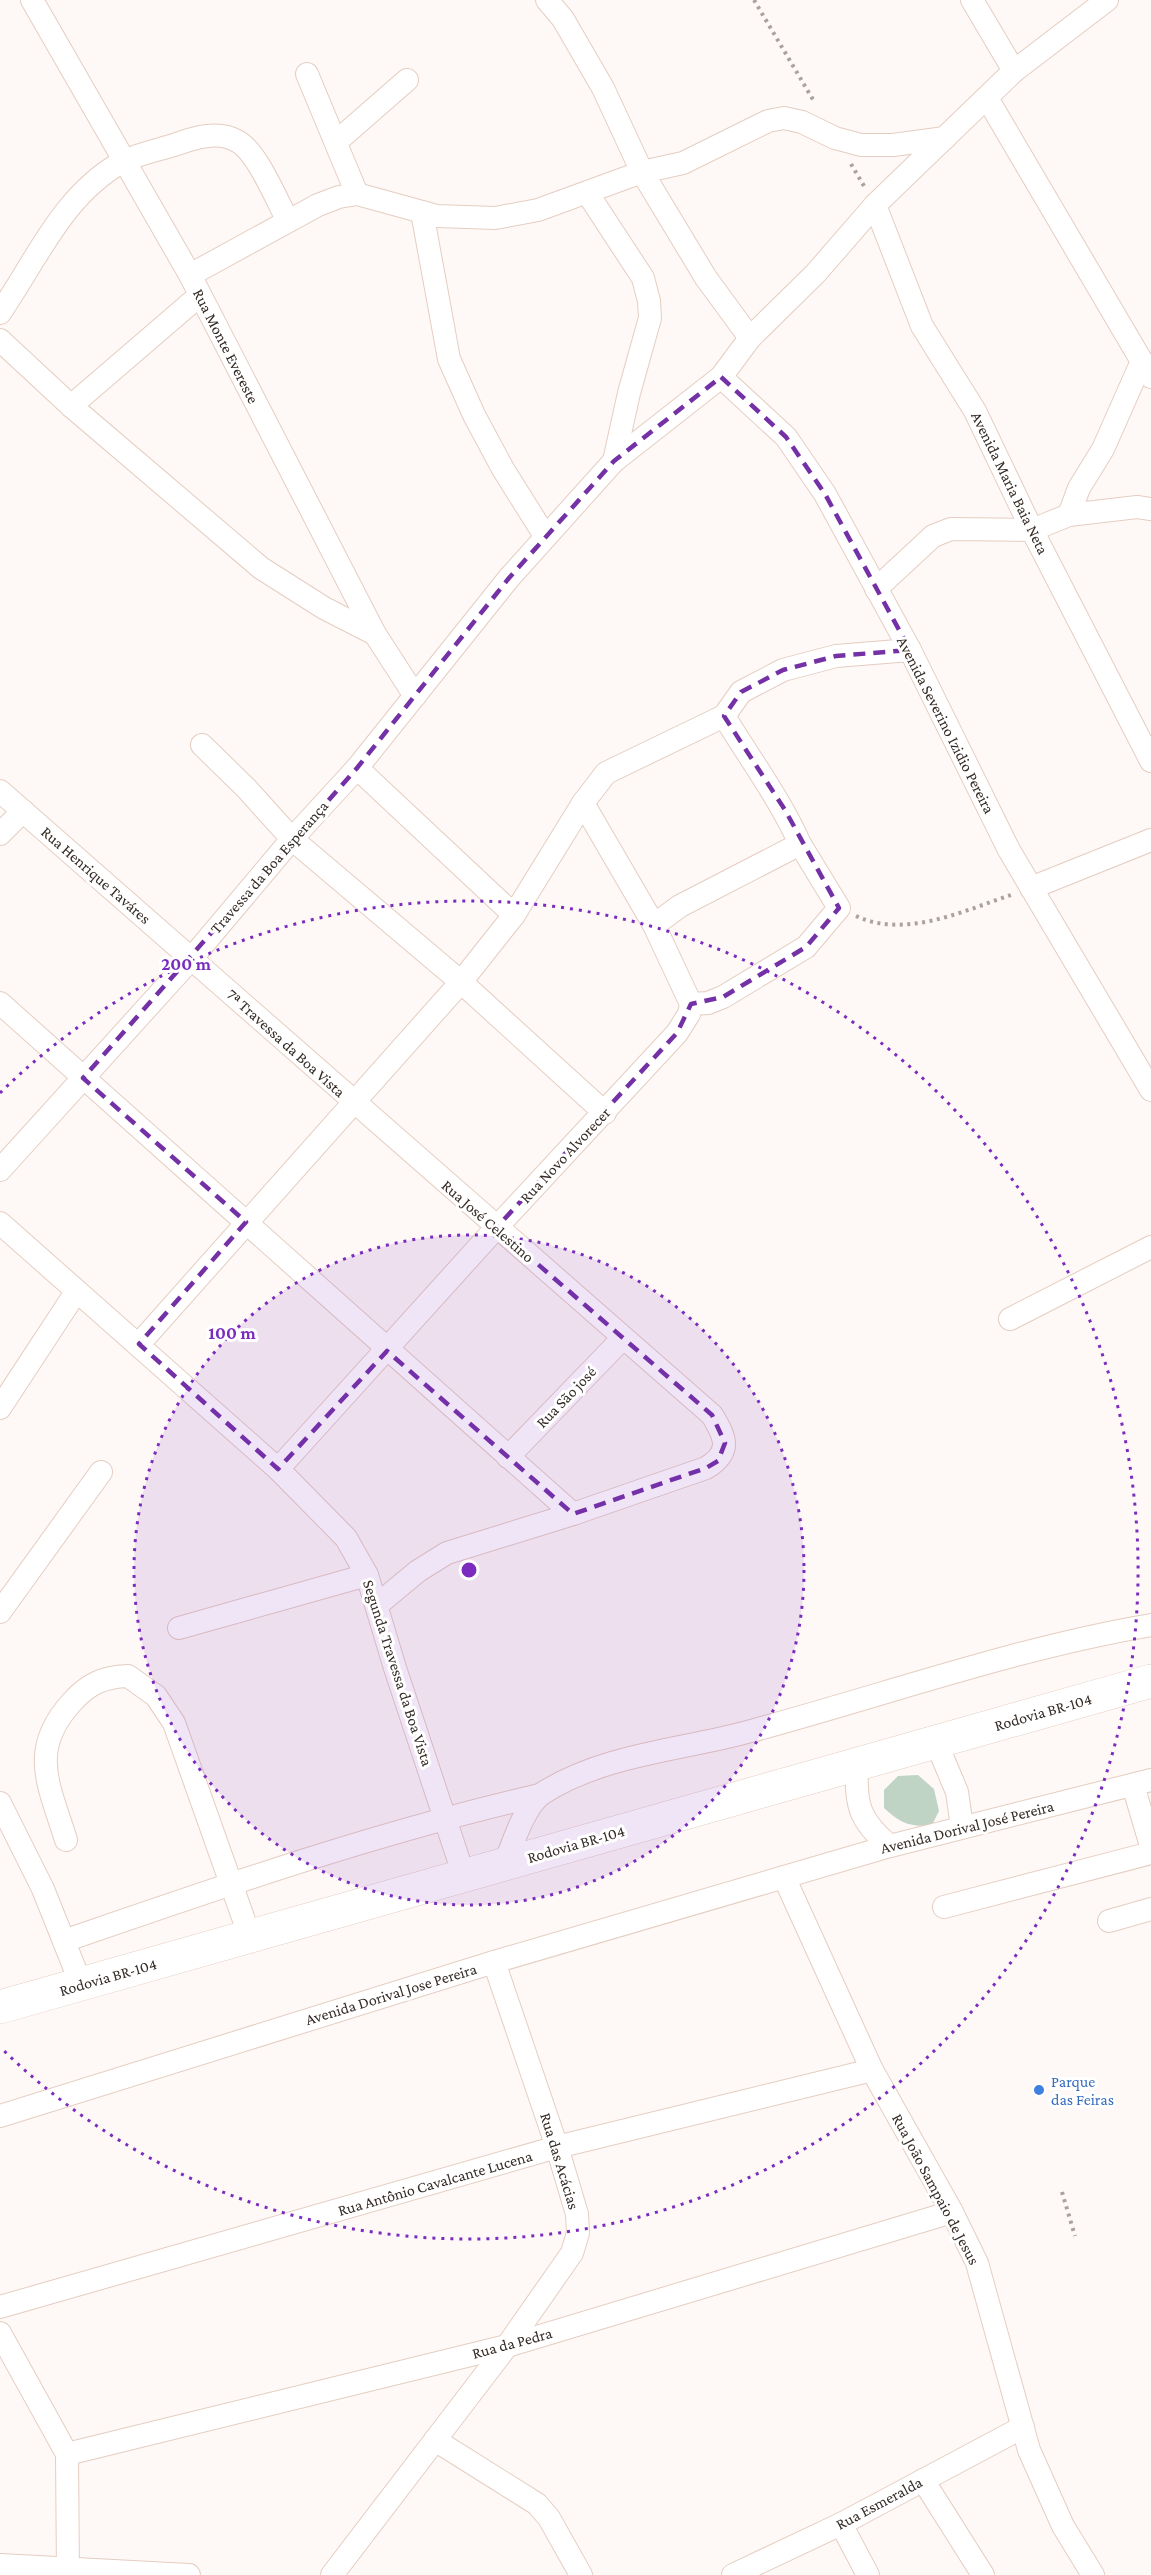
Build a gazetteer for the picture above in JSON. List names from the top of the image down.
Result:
{
  "streets": {
    "highway": ["Rodovia BR-104"],
    "street": [
      "Rua Monte Evereste",
      "Avenida Maria Baia Neta",
      "Avenida Severino Izidio Pereira",
      "Travessa da Boa Esperança",
      "Rua Henrique Taváres",
      "7ª Travessa da Boa Vista",
      "Rua Novo Alvorecer",
      "Rua José Celestino",
      "Rua São josé",
      "Segunda Travessa da Boa Vista",
      "Avenida Dorival José Pereira",
      "Avenida Dorival Jose Pereira",
      "Rua das Acácias",
      "Rua Antônio Cavalcante Lucena",
      "Rua João Sampaio de Jesus",
      "Rua da Pedra",
      "Rua Esmeralda"
    ]
  },
  "crossings": [
    ["Rua Monte Evereste", "Travessa da Boa Esperança"],
    ["Avenida Maria Baia Neta", "Travessa da Boa Esperança"],
    ["Avenida Severino Izidio Pereira", "Travessa da Boa Esperança"],
    ["Travessa da Boa Esperança", "Rua Henrique Taváres"],
    ["Travessa da Boa Esperança", "7ª Travessa da Boa Vista"],
    ["Rua Henrique Taváres", "7ª Travessa da Boa Vista"],
    ["7ª Travessa da Boa Vista", "Rua José Celestino"],
    ["Rua Novo Alvorecer", "Rua José Celestino"],
    ["Rua Novo Alvorecer", "Segunda Travessa da Boa Vista"],
    ["Rua José Celestino", "Rua São josé"],
    ["Rua José Celestino", "Segunda Travessa da Boa Vista"],
    ["Segunda Travessa da Boa Vista", "Rodovia BR-104"],
    ["Rodovia BR-104", "Avenida Dorival José Pereira"],
    ["Avenida Dorival José Pereira", "Avenida Dorival Jose Pereira"],
    ["Avenida Dorival José Pereira", "Rua João Sampaio de Jesus"],
    ["Avenida Dorival Jose Pereira", "Rua das Acácias"],
    ["Avenida Dorival Jose Pereira", "Rua João Sampaio de Jesus"],
    ["Rua das Acácias", "Rua Antônio Cavalcante Lucena"],
    ["Rua das Acácias", "Rua da Pedra"],
    ["Rua Antônio Cavalcante Lucena", "Rua João Sampaio de Jesus"],
    ["Rua João Sampaio de Jesus", "Rua da Pedra"],
    ["Rua João Sampaio de Jesus", "Rua Esmeralda"]
  ],
  "places": ["Parque das Feiras"],
  "rings": ["200 m", "100 m"]
}
